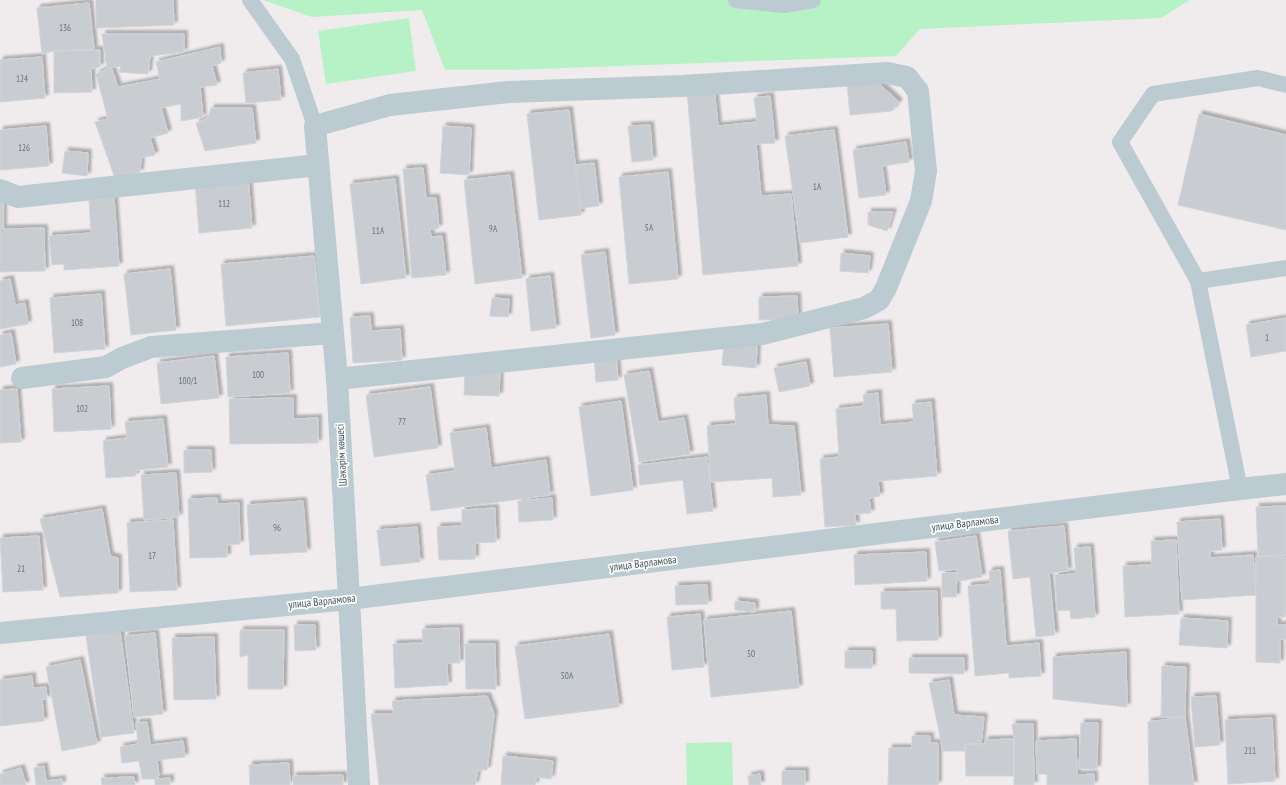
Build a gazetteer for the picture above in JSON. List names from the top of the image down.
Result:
{
  "streets": {
    "street": ["Шәкәрім көшесі", "улица Варламова"]
  },
  "crossings": [
    ["Шәкәрім көшесі", "улица Варламова"]
  ],
  "house_numbers": [
    "136",
    "124",
    "126",
    "1А",
    "112",
    "5А",
    "9А",
    "11А",
    "108",
    "1",
    "100",
    "100/1",
    "102",
    "77",
    "96",
    "17",
    "21",
    "50",
    "50А",
    "211"
  ]
}
